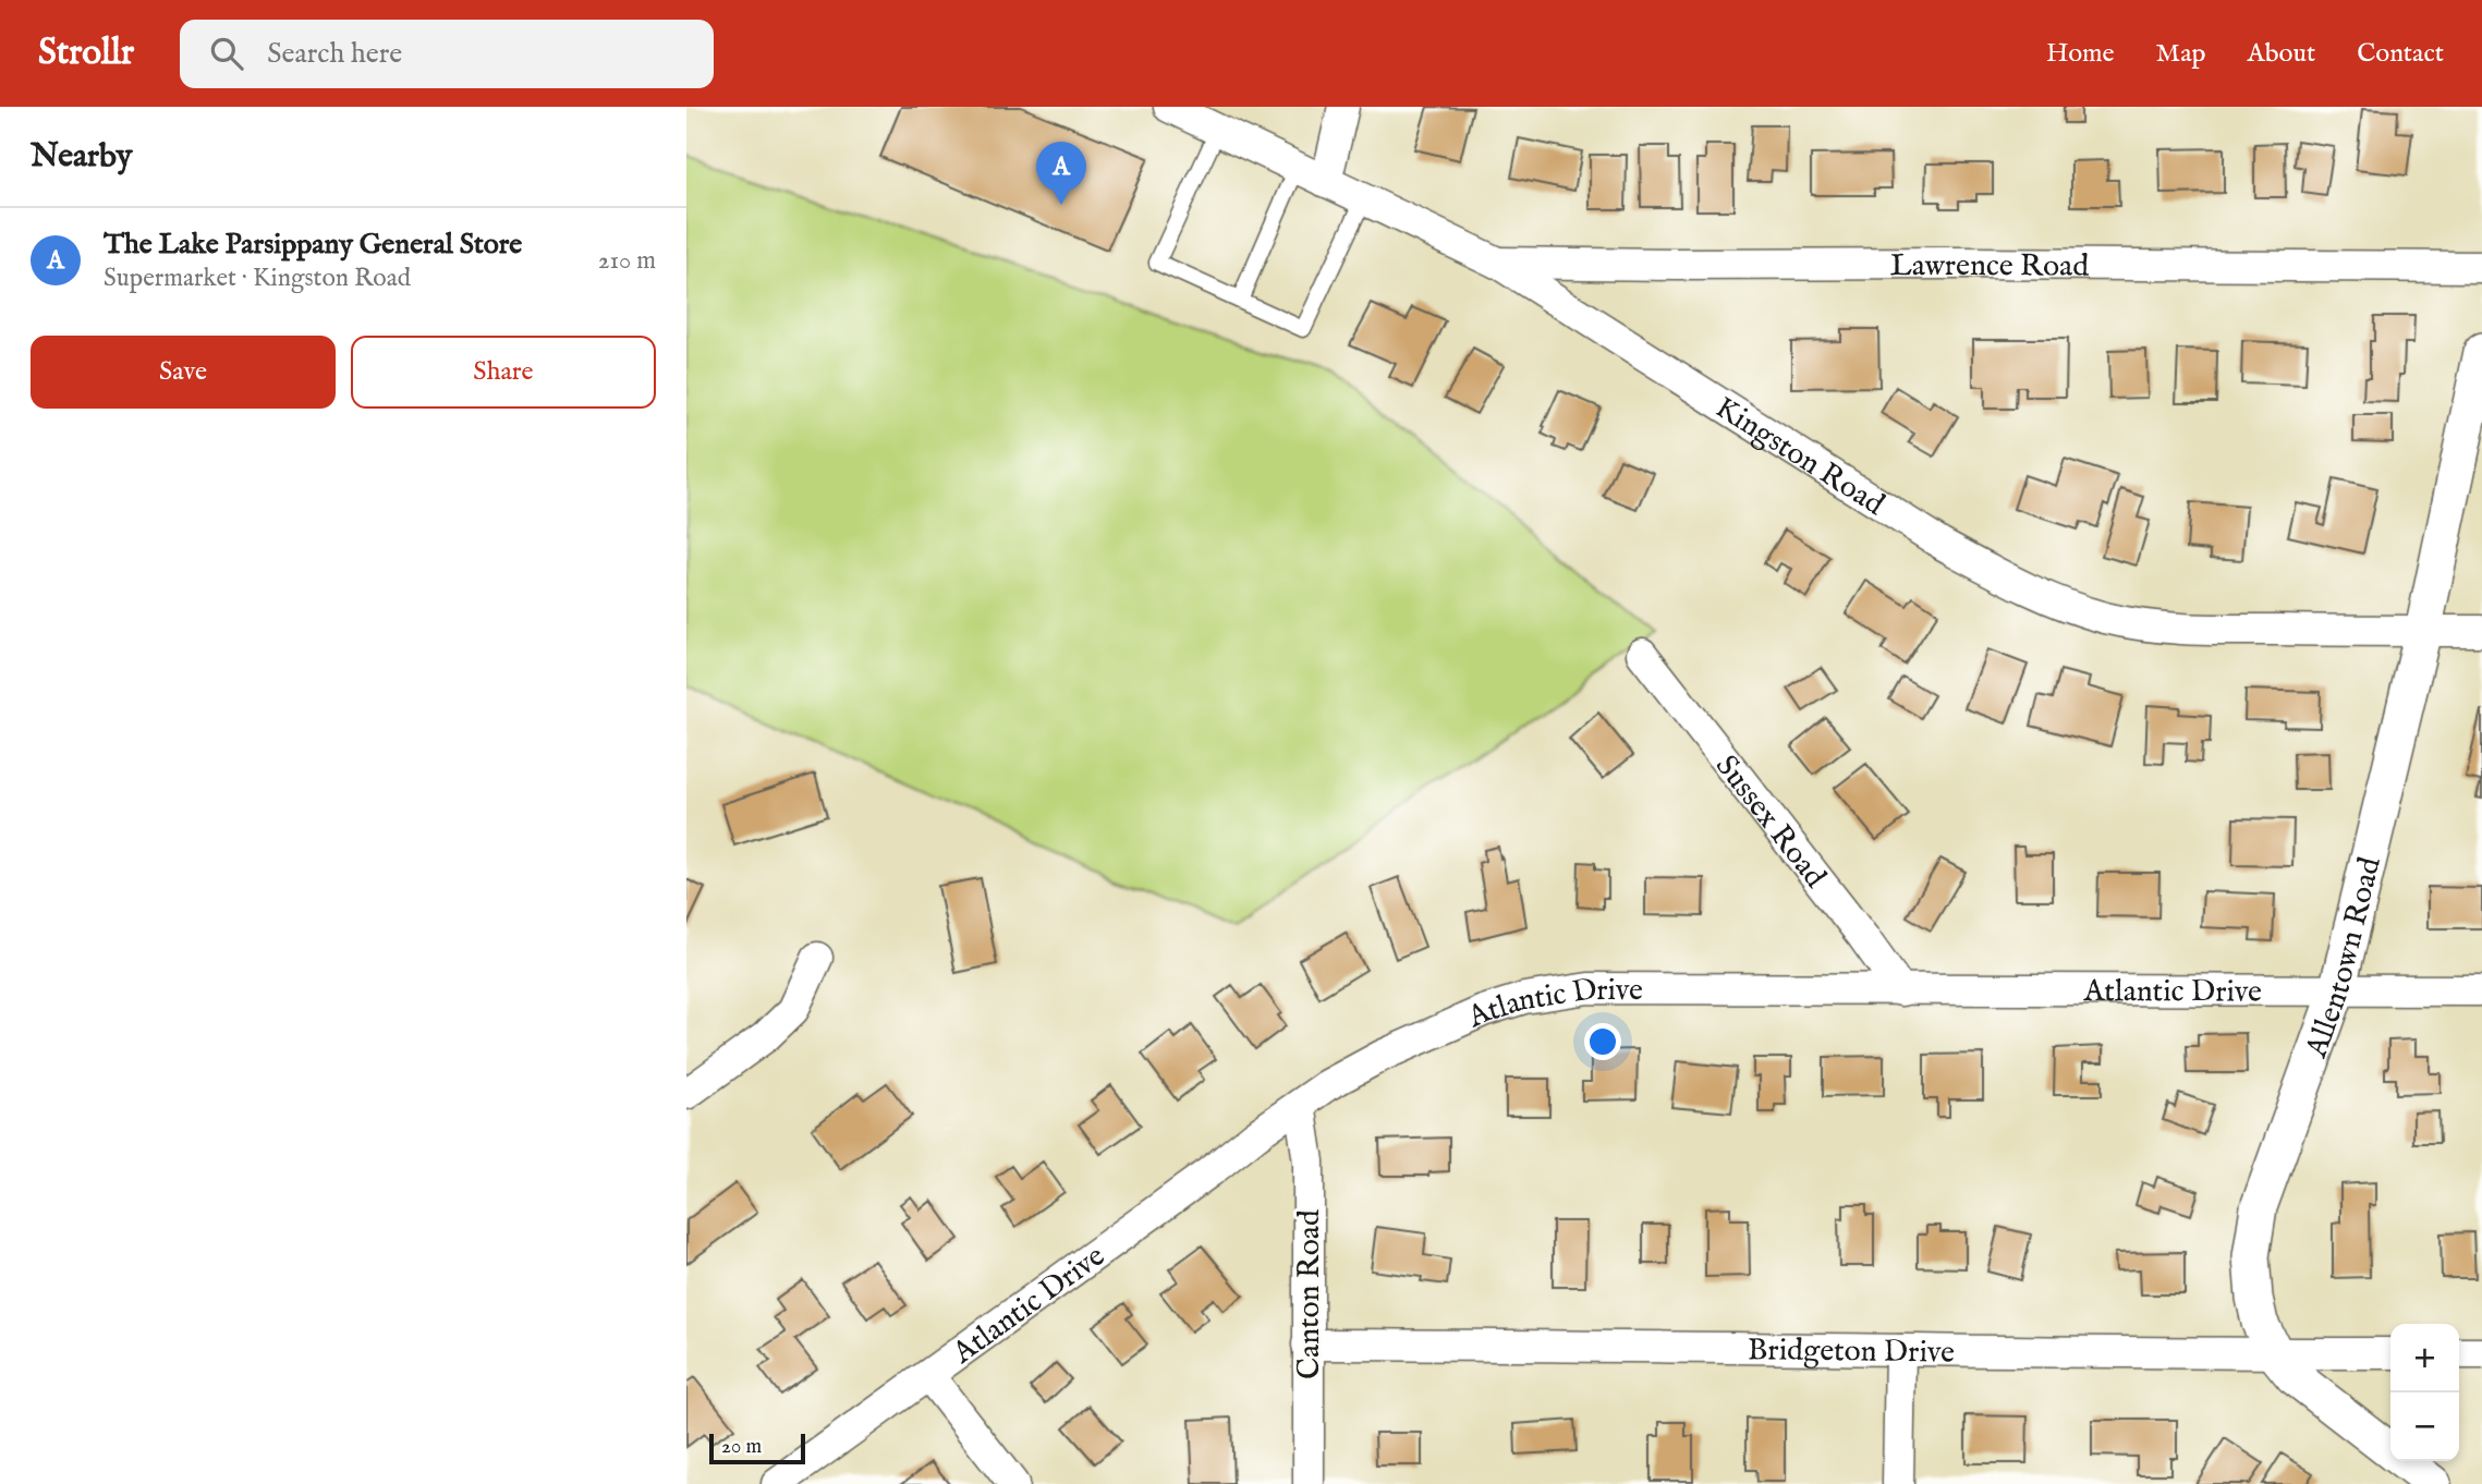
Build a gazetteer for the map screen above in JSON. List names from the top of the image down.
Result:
{
  "streets": {
    "street": [
      "Lawrence Road",
      "Kingston Road",
      "Sussex Road",
      "Allentown Road",
      "Atlantic Drive",
      "Canton Road",
      "Bridgeton Drive"
    ]
  },
  "crossings": [
    ["Lawrence Road", "Kingston Road"],
    ["Kingston Road", "Allentown Road"],
    ["Sussex Road", "Atlantic Drive"],
    ["Allentown Road", "Atlantic Drive"],
    ["Allentown Road", "Bridgeton Drive"],
    ["Atlantic Drive", "Canton Road"],
    ["Canton Road", "Bridgeton Drive"]
  ],
  "scale_bar": "20 m",
  "page": {
    "header": "Strollr",
    "search": "Search here",
    "nav": [
      "Home",
      "Map",
      "About",
      "Contact"
    ],
    "heading": "Nearby",
    "pins": "A",
    "list": [
      {
        "mark": "A",
        "name": "The Lake Parsippany General Store",
        "note": "Supermarket · Kingston Road",
        "value": "210 m"
      }
    ],
    "buttons": ["Save", "Share"],
    "map_buttons": ["+", "−"],
    "scale": "20 m"
  }
}
